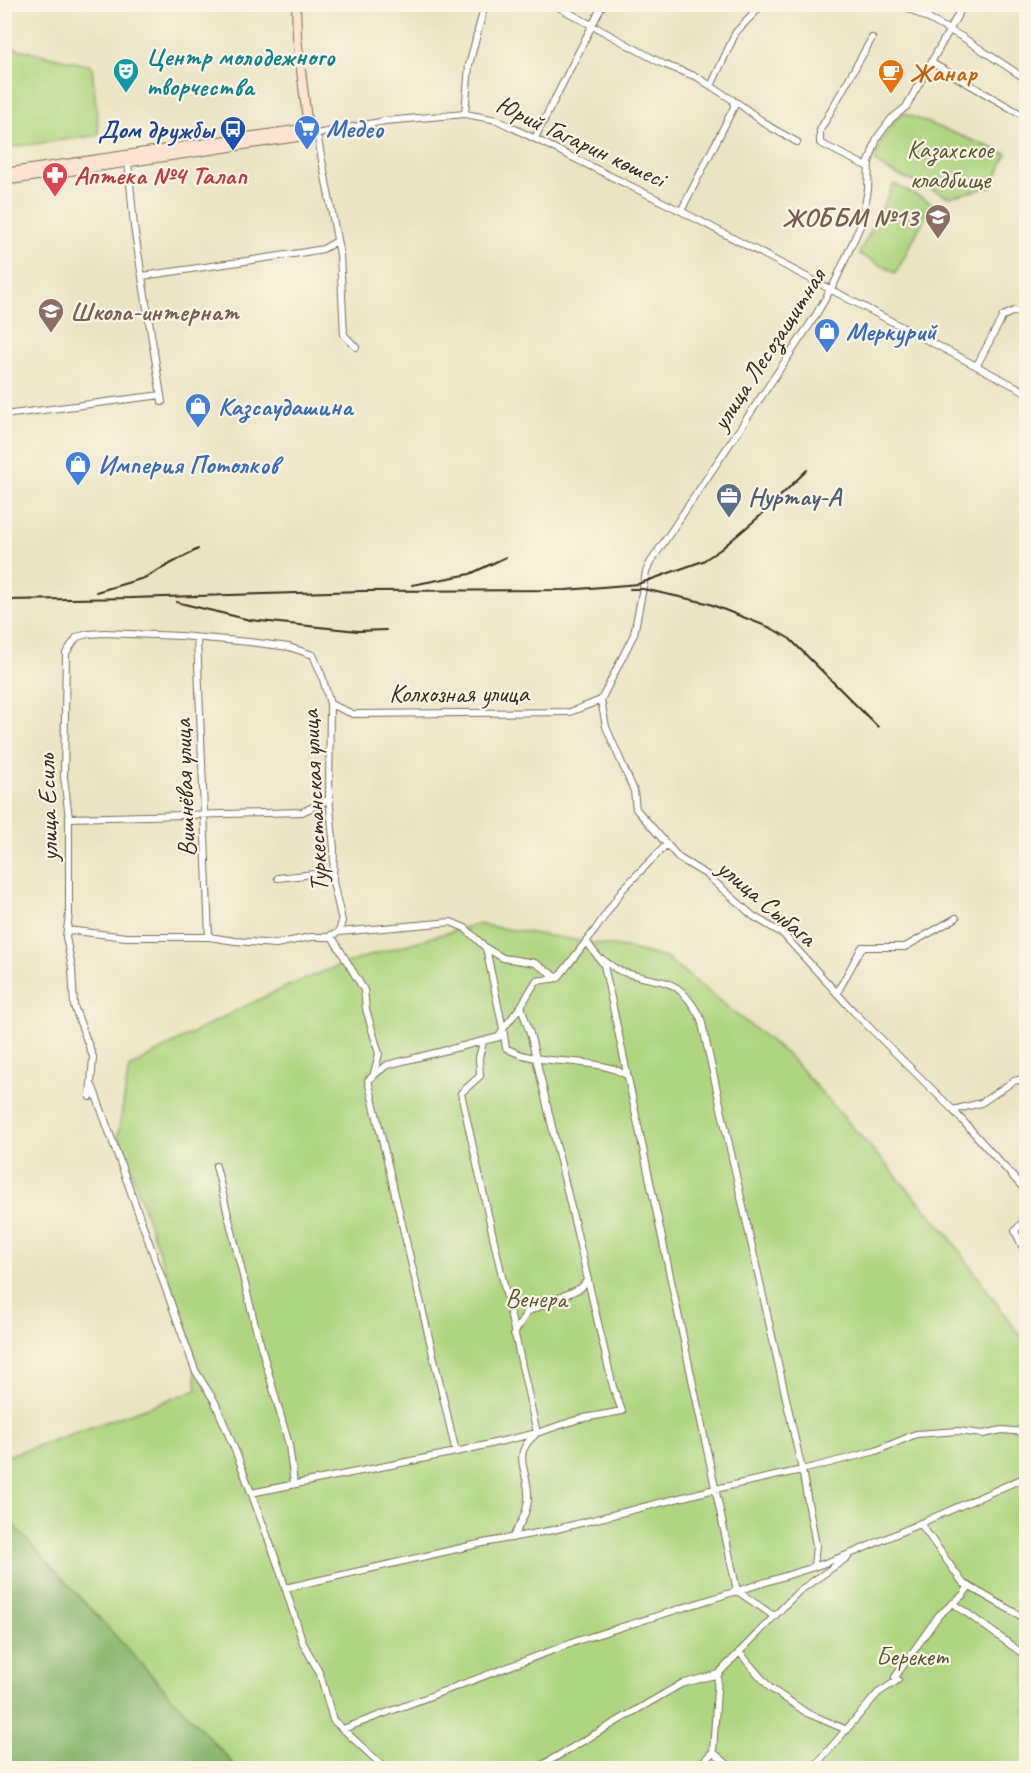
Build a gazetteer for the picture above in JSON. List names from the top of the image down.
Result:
{
  "streets": {
    "main road": ["Юрий Гагарин көшесі"],
    "street": [
      "улица Лесозащитная",
      "Колхозная улица",
      "Вишнёвая улица",
      "Туркестанская улица",
      "улица Есиль",
      "улица Сыбага"
    ]
  },
  "crossings": [
    ["Юрий Гагарин көшесі", "улица Лесозащитная"],
    ["улица Лесозащитная", "Колхозная улица"],
    ["улица Лесозащитная", "улица Сыбага"],
    ["Колхозная улица", "Туркестанская улица"],
    ["Колхозная улица", "улица Сыбага"],
    ["Вишнёвая улица", "Туркестанская улица"],
    ["Вишнёвая улица", "улица Есиль"],
    ["Туркестанская улица", "улица Есиль"]
  ],
  "parks": ["Казахское кладбище", "Венера", "Берекет"],
  "places": {
    "theatre": ["Центр молодежного творчества"],
    "cafe": ["Жанар"],
    "supermarket": ["Медео"],
    "bus stop": ["Дом дружбы"],
    "pharmacy": ["Аптека №4 Талап"],
    "school or university": ["ЖОББМ №13", "Школа-интернат"],
    "shop": ["Меркурий", "Казсаудашина", "Империя Потолков"],
    "office": ["Нуртау-А"]
  }
}
